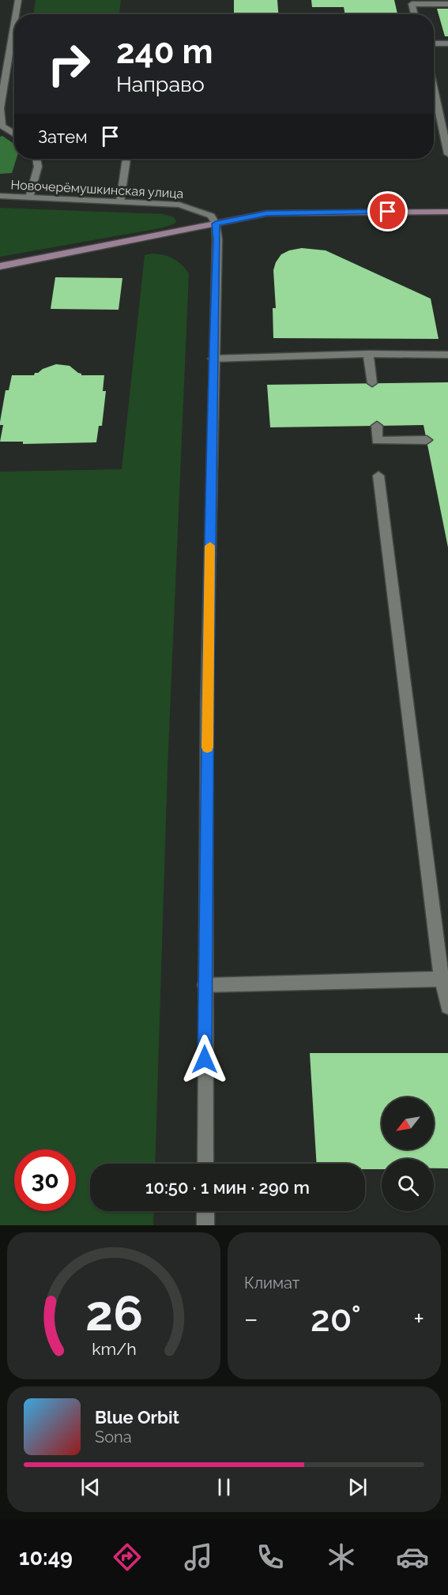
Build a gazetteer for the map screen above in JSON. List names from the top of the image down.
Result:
{
  "streets": {
    "street": ["Новочерёмушкинская улица"]
  },
  "north": "bottom left",
  "page": {
    "turn": ["240 m", "Направо"],
    "then": "Затем",
    "limit": "30",
    "trip": "10:50 · 1 мин · 290 m",
    "tile": "Климат",
    "heat": ["−", "20°", "+"],
    "song": ["Blue Orbit", "Sona"],
    "tabs": "10:49",
    "gauge": ["26", "km/h"]
  }
}
